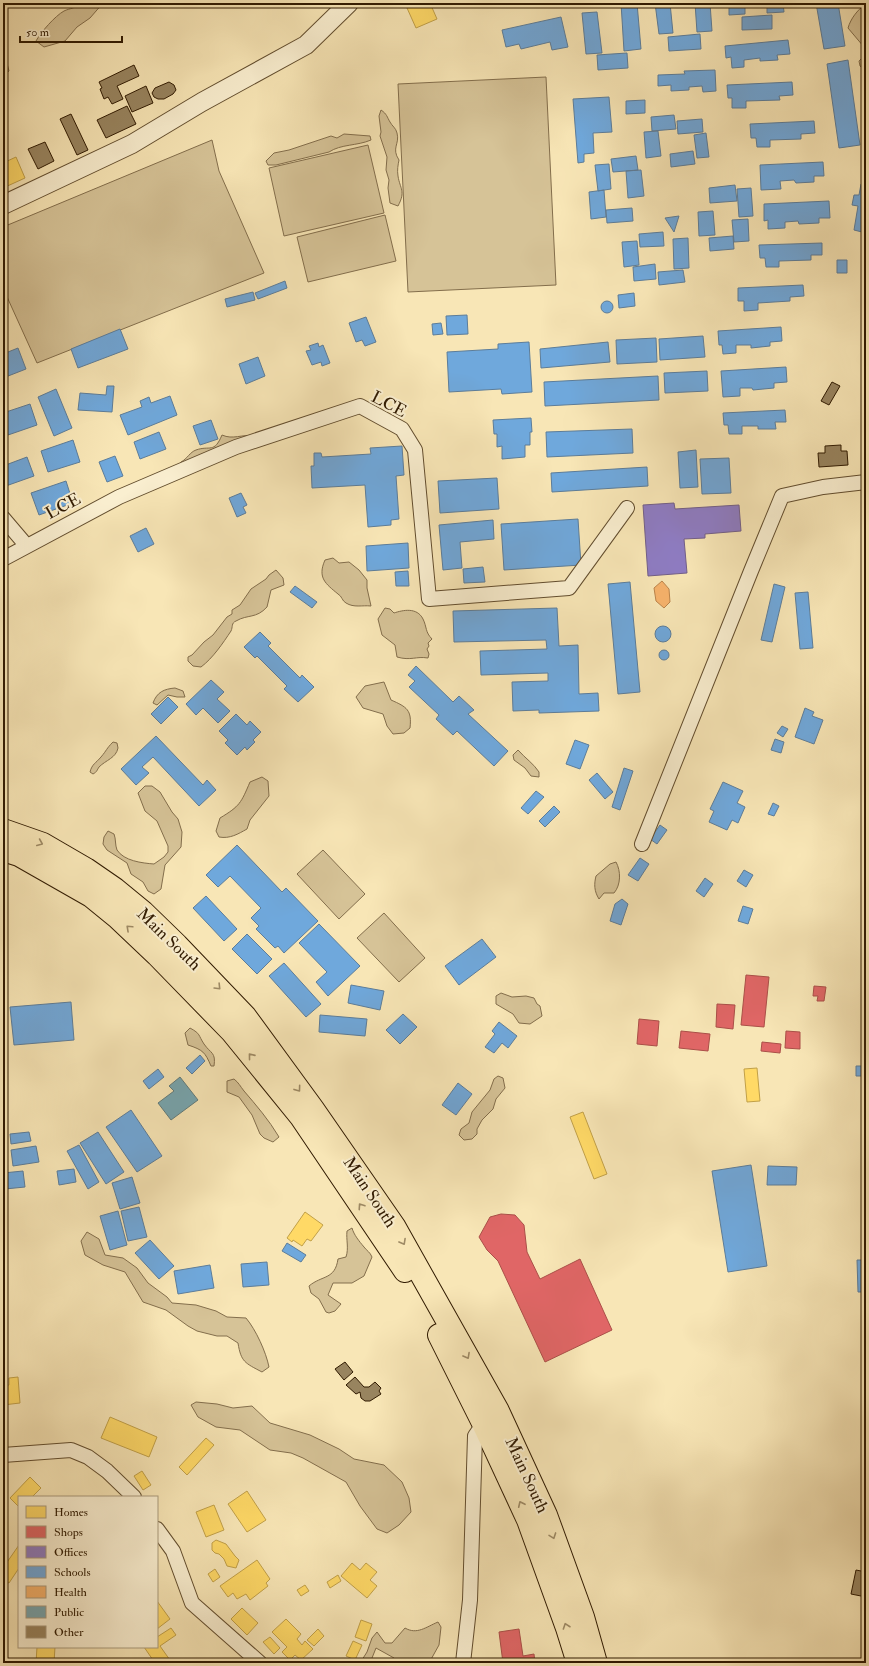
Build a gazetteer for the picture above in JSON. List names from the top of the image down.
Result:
{
  "streets": {
    "highway": ["Main South"],
    "street": ["LCE"]
  },
  "legend": [
    "Homes",
    "Shops",
    "Offices",
    "Schools",
    "Health",
    "Public",
    "Other"
  ],
  "scale_bar": "50 m"
}
